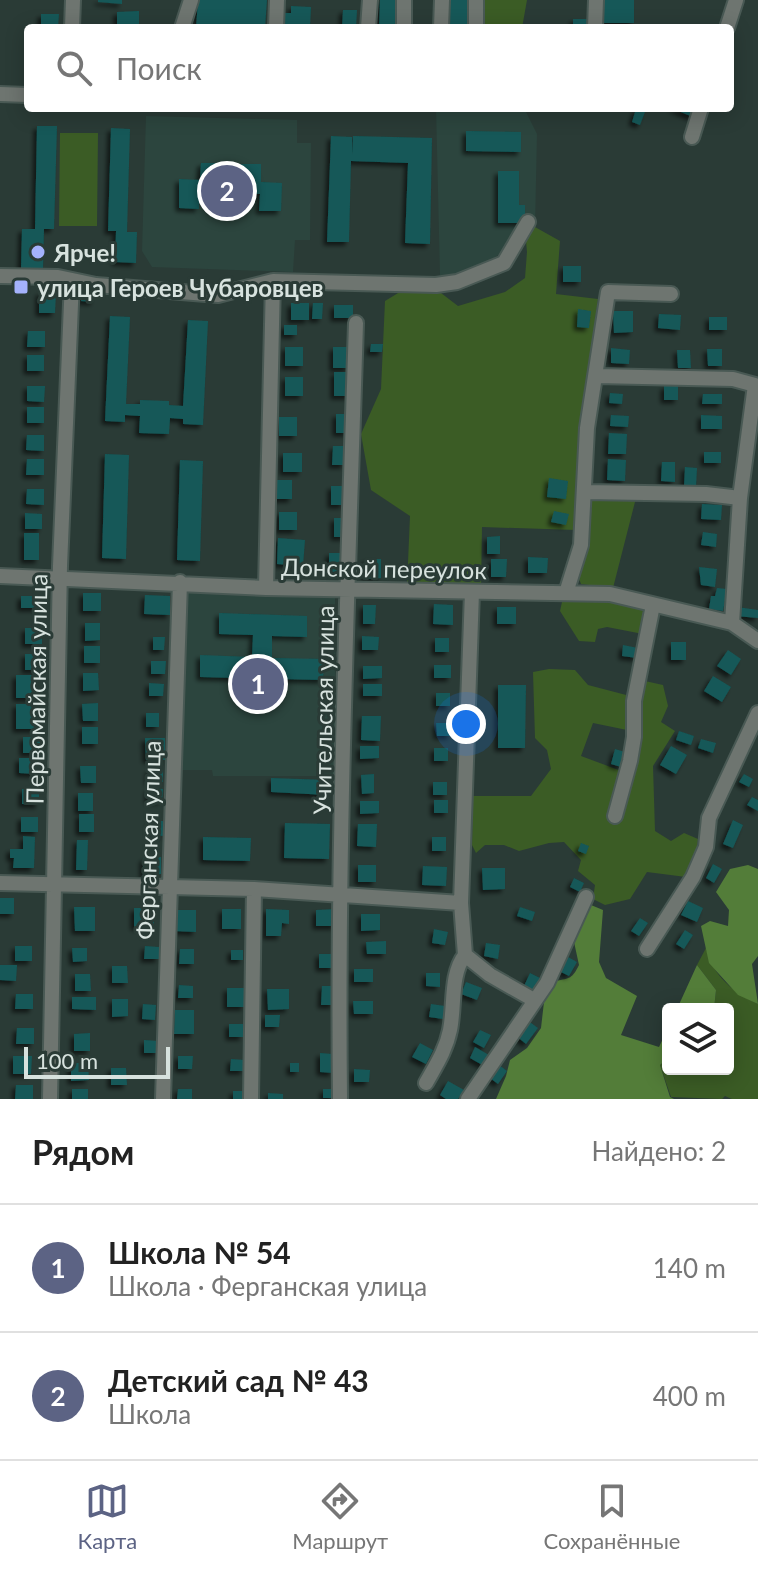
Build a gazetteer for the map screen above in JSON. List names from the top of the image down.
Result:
{
  "streets": {
    "street": [
      "Донской переулок",
      "Первомайская улица",
      "Учительская улица",
      "Ферганская улица"
    ]
  },
  "crossings": [
    ["Донской переулок", "Первомайская улица"],
    ["Донской переулок", "Учительская улица"],
    ["Донской переулок", "Ферганская улица"]
  ],
  "places": {
    "other": ["Ярче!"],
    "transit": ["улица Героев Чубаровцев"]
  },
  "scale_bar": "100 m",
  "page": {
    "search": "Поиск",
    "pins": ["2", "1"],
    "scale": "100 m",
    "heading": ["Рядом", "Найдено: 2"],
    "list": [
      {
        "mark": "1",
        "name": "Школа № 54",
        "note": "Школа · Ферганская улица",
        "value": "140 m"
      },
      {
        "mark": "2",
        "name": "Детский сад № 43",
        "note": "Школа",
        "value": "400 m"
      }
    ],
    "nav": ["Карта", "Маршрут", "Сохранённые"]
  }
}
